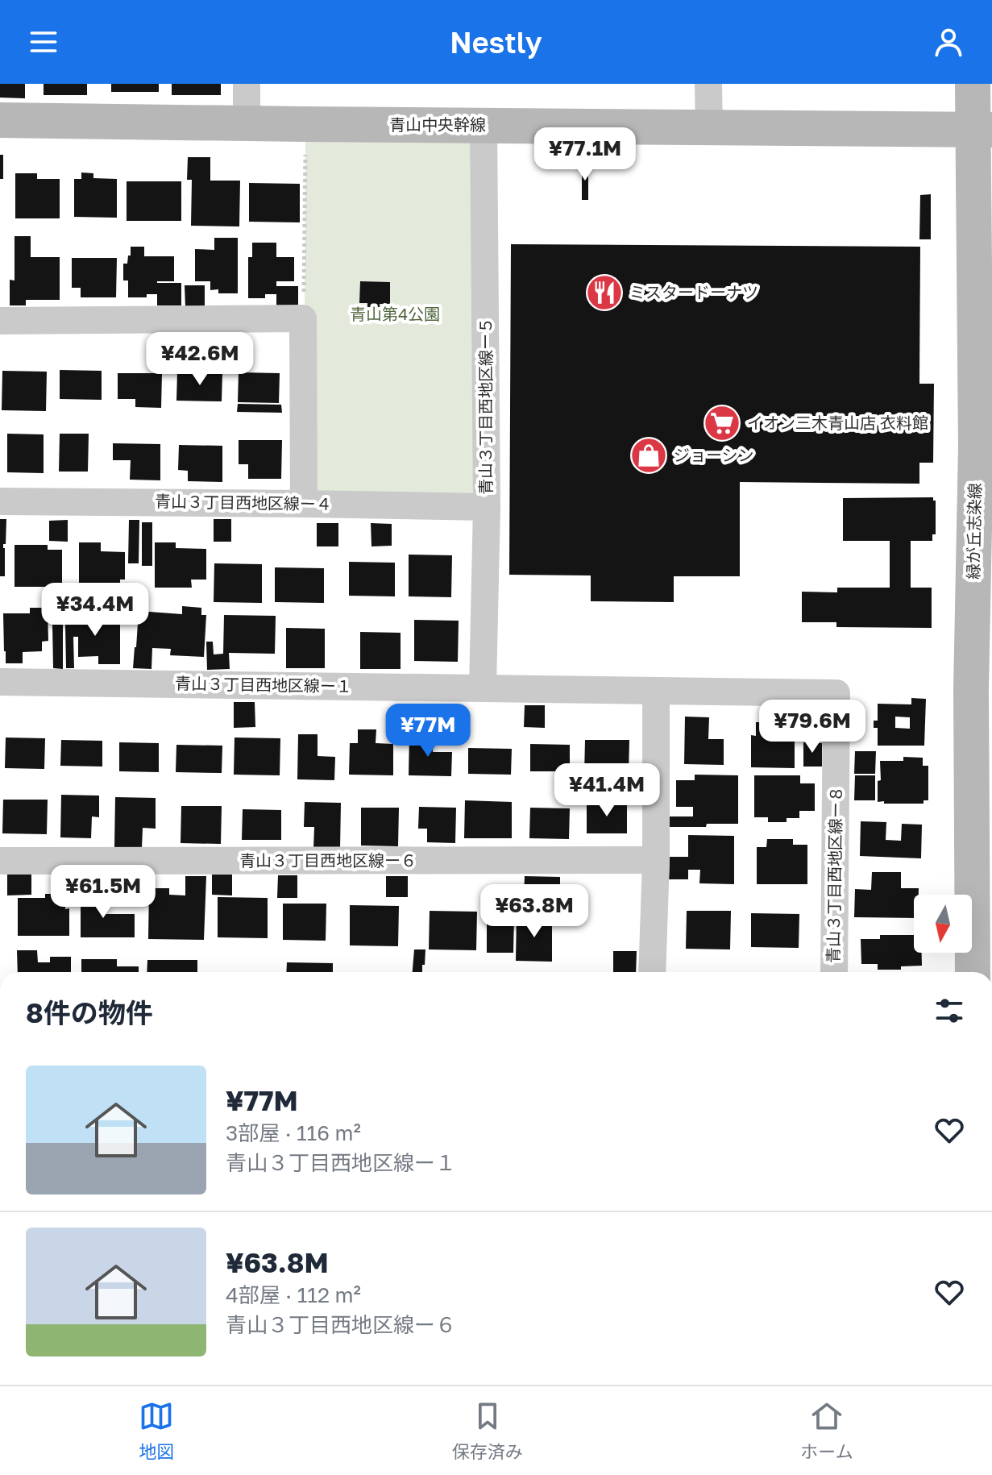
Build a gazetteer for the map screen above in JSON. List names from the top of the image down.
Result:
{
  "streets": {
    "street": [
      "青山中央幹線",
      "青山３丁目西地区線ー５",
      "青山３丁目西地区線ー４",
      "緑が丘志染線",
      "青山３丁目西地区線ー１",
      "青山３丁目西地区線ー６",
      "青山３丁目西地区線ー８"
    ]
  },
  "crossings": [
    ["青山中央幹線", "青山３丁目西地区線ー５"],
    ["青山中央幹線", "緑が丘志染線"],
    ["青山３丁目西地区線ー５", "青山３丁目西地区線ー４"],
    ["青山３丁目西地区線ー５", "青山３丁目西地区線ー１"],
    ["青山３丁目西地区線ー１", "青山３丁目西地区線ー８"]
  ],
  "parks": ["青山第4公園"],
  "places": {
    "restaurant": ["ミスタードーナツ"],
    "supermarket": ["イオン三木青山店 衣料館"],
    "shop": ["ジョーシン"]
  },
  "north": "bottom",
  "page": {
    "header": "Nestly",
    "price": [
      "¥77.1M",
      "¥42.6M",
      "¥34.4M",
      "¥79.6M",
      "¥77M",
      "¥41.4M",
      "¥61.5M",
      "¥63.8M"
    ],
    "heading": "8件の物件",
    "list": [
      {
        "name": "¥77M",
        "note": "3部屋 · 116 m² · 青山３丁目西地区線ー１"
      },
      {
        "name": "¥63.8M",
        "note": "4部屋 · 112 m² · 青山３丁目西地区線ー６"
      }
    ],
    "tabs": ["地図", "保存済み", "ホーム"]
  }
}
